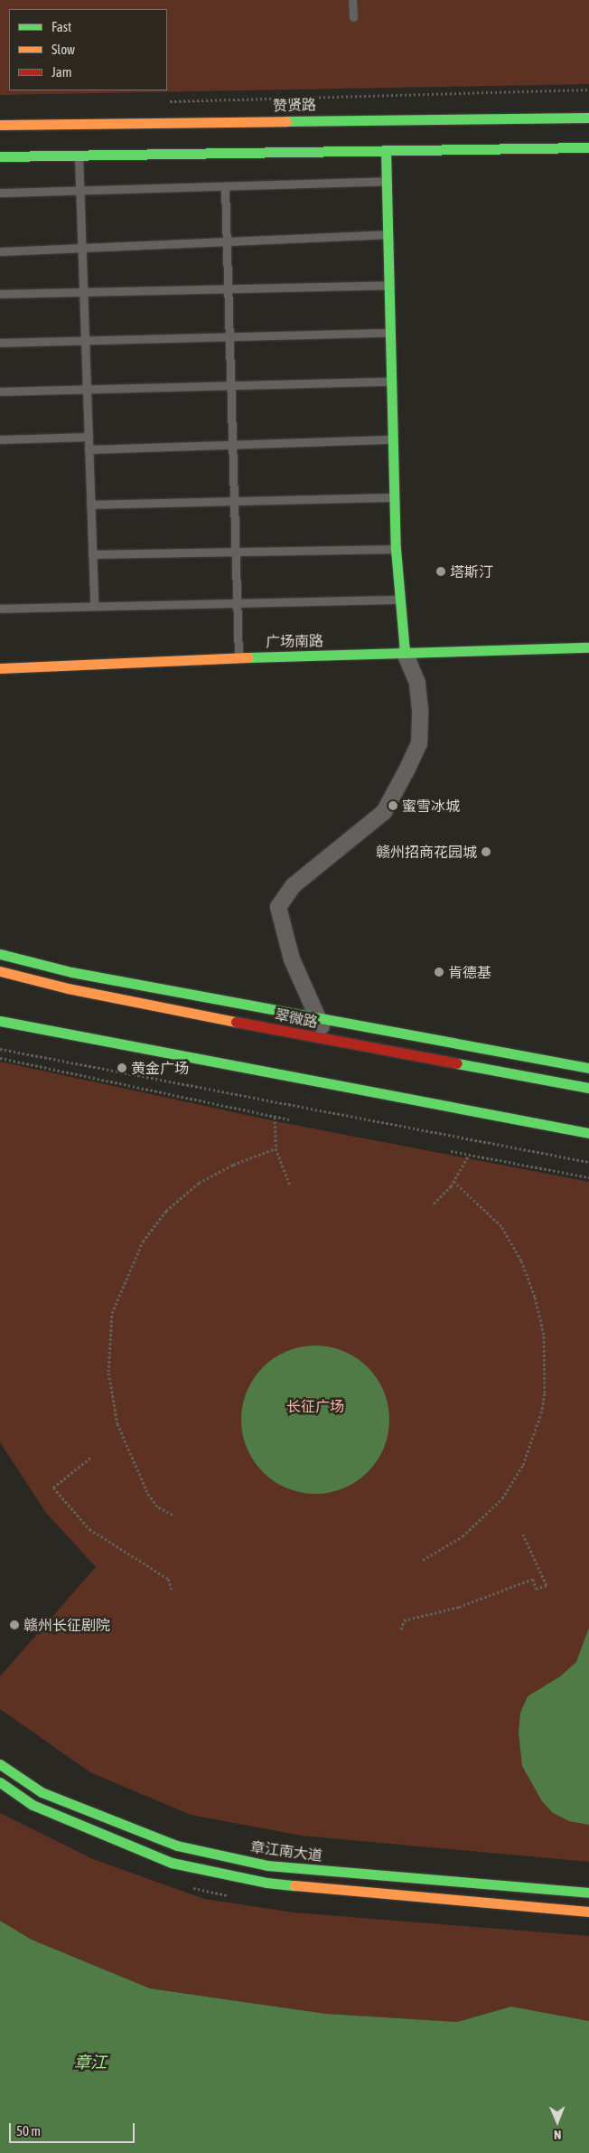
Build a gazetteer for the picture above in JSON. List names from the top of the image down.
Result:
{
  "streets": {
    "main road": [
      "赞贤路",
      "广场南路",
      "翠微路",
      "章江南大道"
    ]
  },
  "water": ["章江"],
  "parks": ["长征广场"],
  "places": [
    "塔斯汀",
    "蜜雪冰城",
    "赣州招商花园城",
    "肯德基",
    "黄金广场",
    "赣州长征剧院"
  ],
  "legend": ["Fast", "Slow", "Jam"],
  "scale_bar": "50 m",
  "north": "bottom"
}
